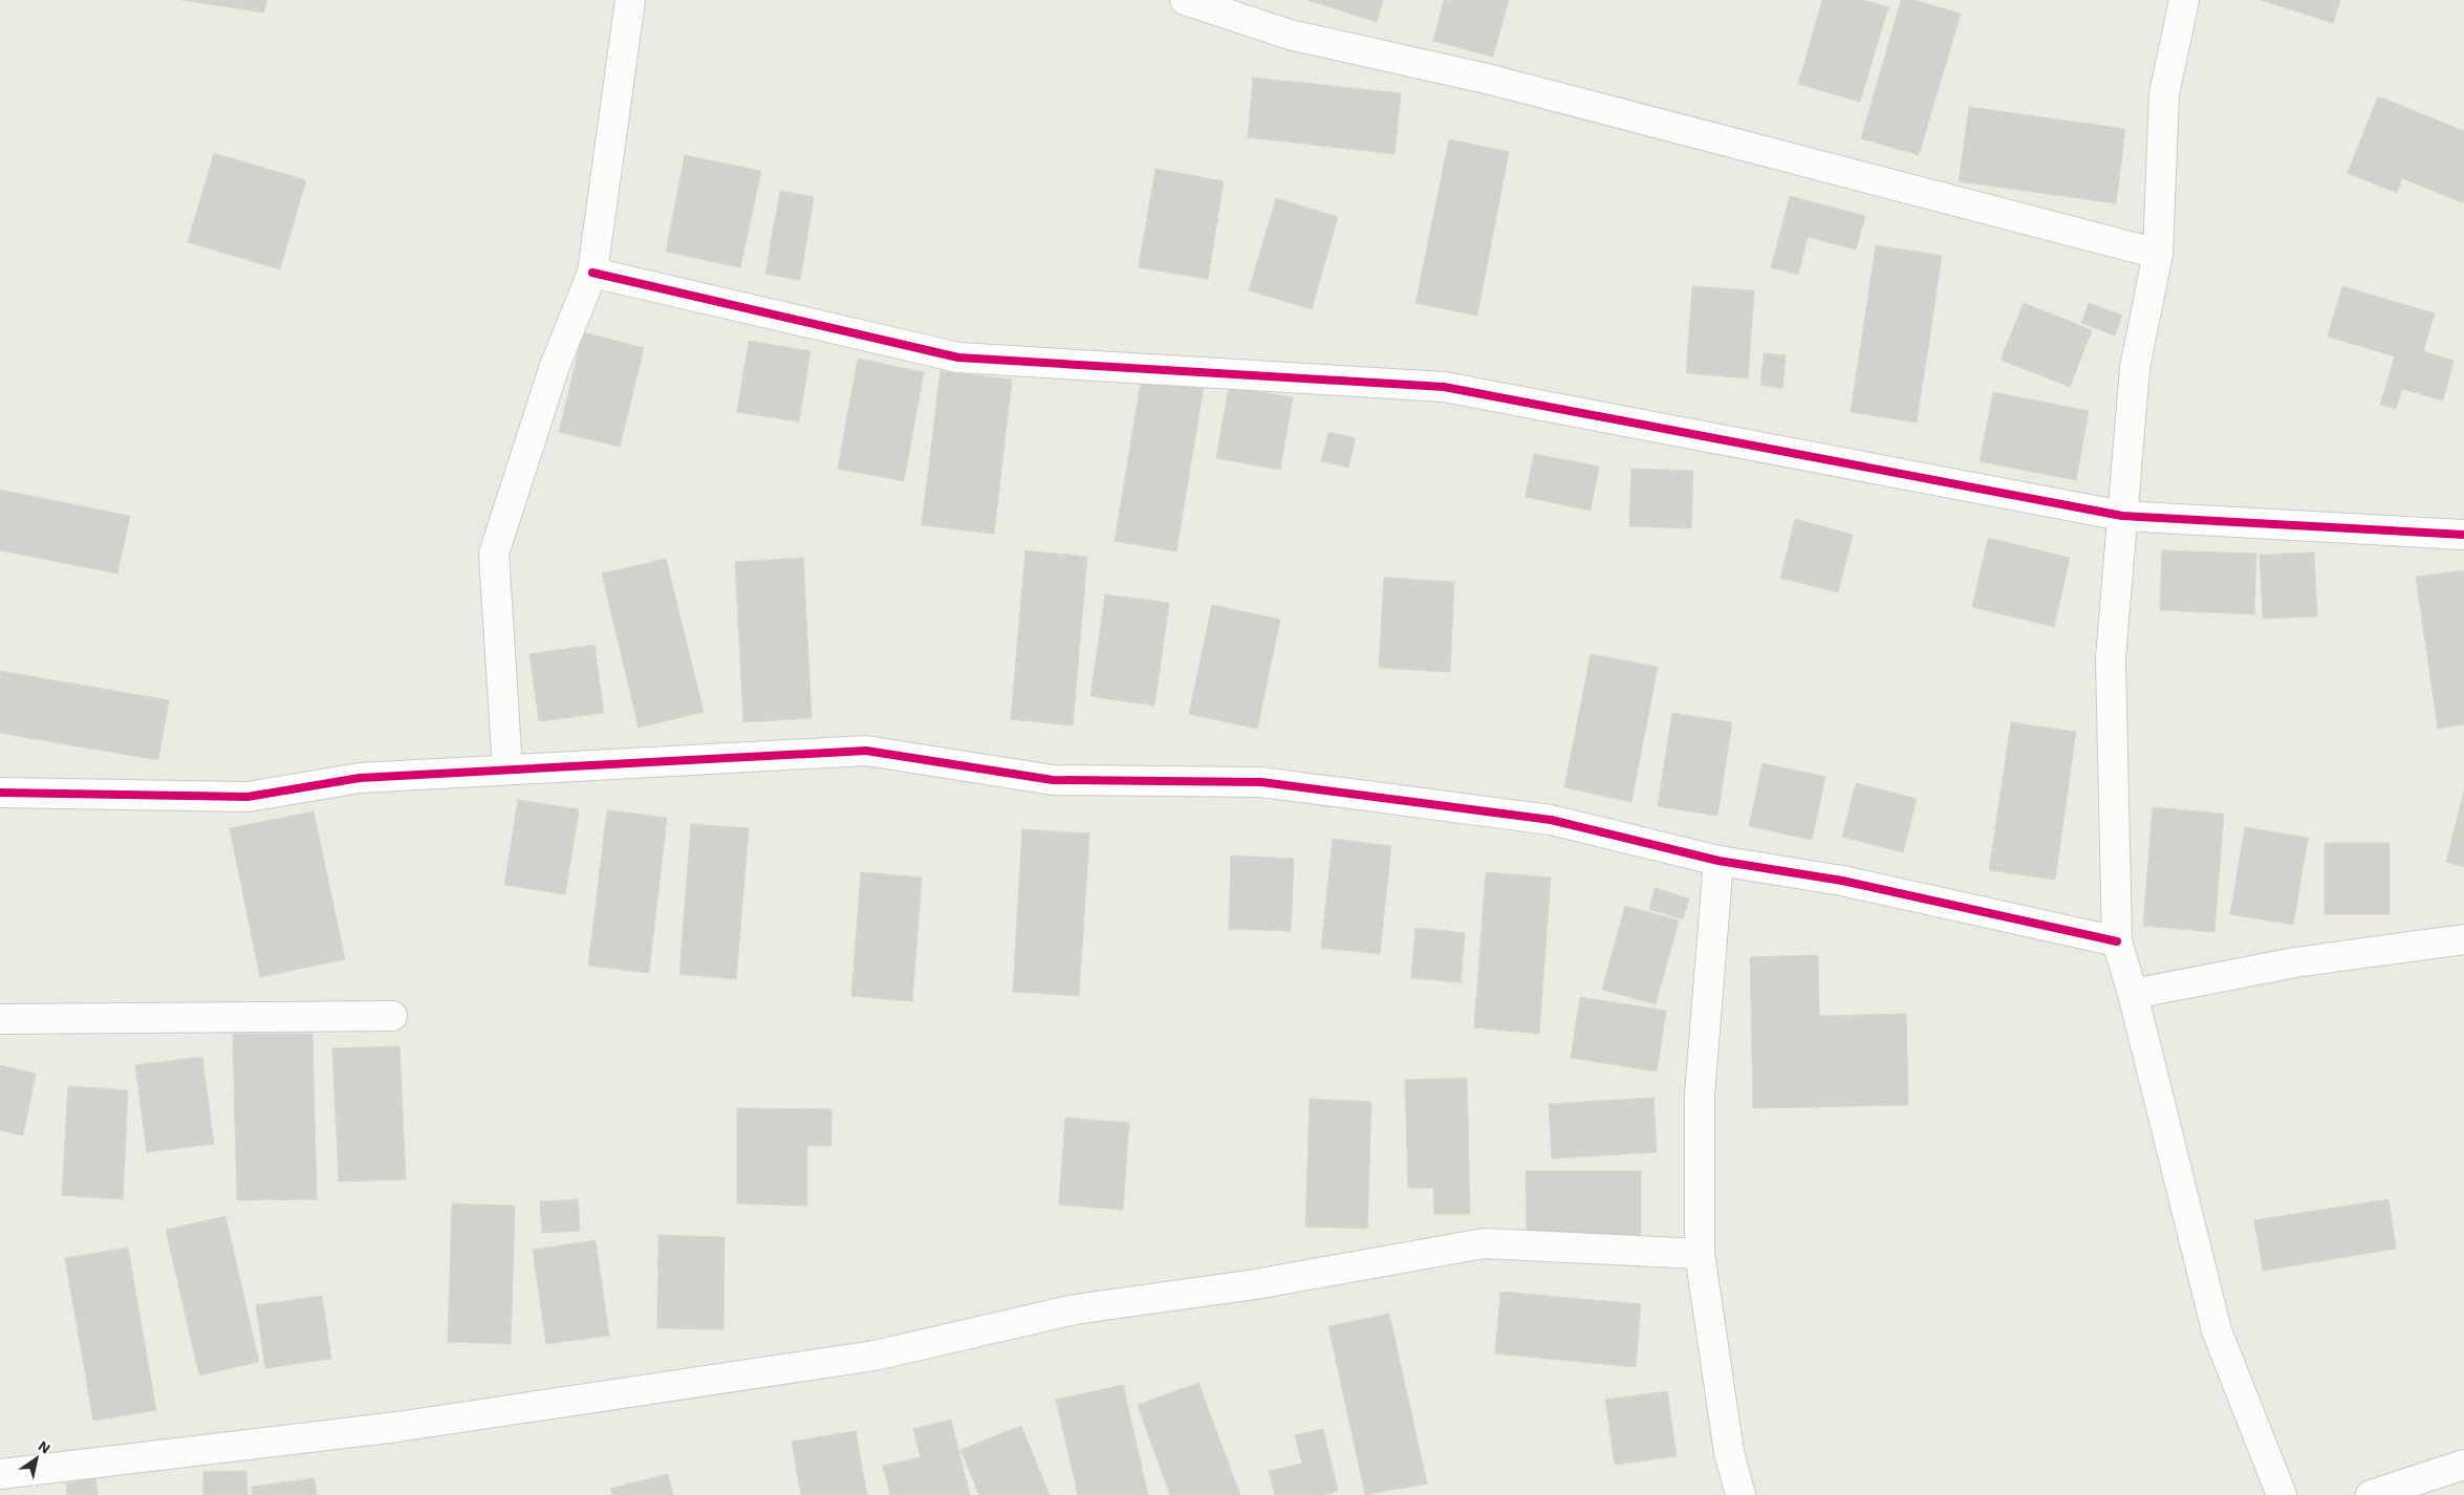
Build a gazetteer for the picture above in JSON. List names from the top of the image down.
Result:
{
  "north": "top right"
}
